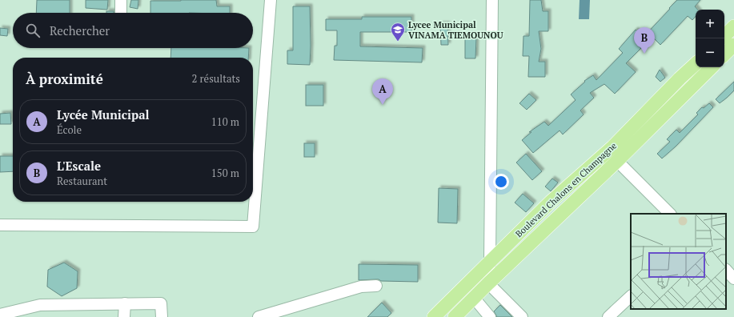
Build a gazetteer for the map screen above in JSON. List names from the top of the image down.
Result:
{
  "streets": {
    "main road": ["Boulevard Chalons en Champagne"]
  },
  "places": {
    "school or university": ["Lycee Municipal VINAMA TIEMOUNOU"]
  },
  "page": {
    "map_buttons": ["+", "−"],
    "search": "Rechercher",
    "pins": ["B", "A"],
    "heading": ["À proximité", "2 résultats"],
    "list": [
      {
        "mark": "A",
        "name": "Lycée Municipal",
        "note": "École",
        "value": "110 m"
      },
      {
        "mark": "B",
        "name": "L'Escale",
        "note": "Restaurant",
        "value": "150 m"
      }
    ]
  }
}
